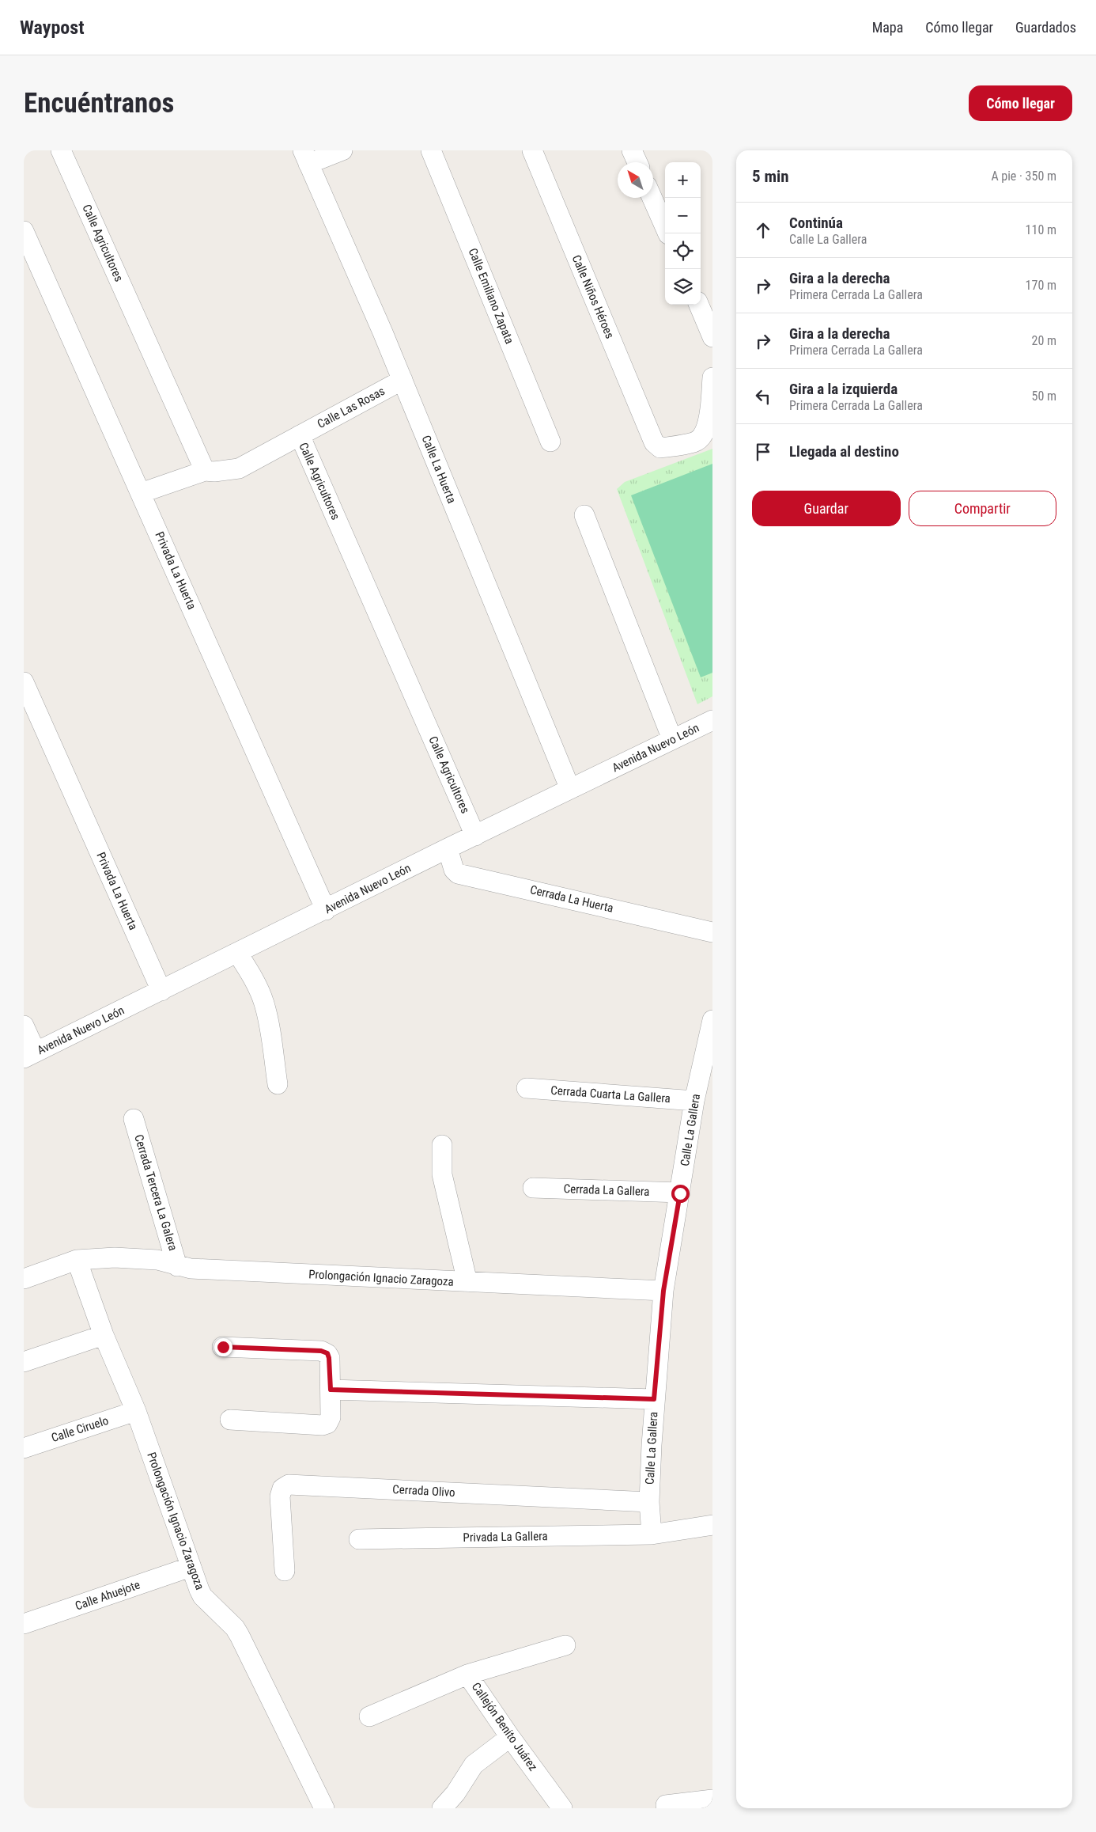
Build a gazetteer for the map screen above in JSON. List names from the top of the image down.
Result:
{
  "streets": {
    "street": [
      "Calle Agricultores",
      "Calle Emiliano Zapata",
      "Calle Niños Héroes",
      "Calle Las Rosas",
      "Calle La Huerta",
      "Privada La Huerta",
      "Avenida Nuevo León",
      "Cerrada La Huerta",
      "Cerrada Cuarta La Gallera",
      "Calle La Gallera",
      "Cerrada La Gallera",
      "Cerrada Tercera La Galera",
      "Prolongación Ignacio Zaragoza",
      "Calle Ciruelo",
      "Cerrada Olivo",
      "Privada La Gallera",
      "Calle Ahuejote",
      "Callejón Benito Juárez"
    ]
  },
  "crossings": [
    ["Calle Agricultores", "Calle Las Rosas"],
    ["Calle Agricultores", "Avenida Nuevo León"],
    ["Calle Las Rosas", "Calle La Huerta"],
    ["Calle La Huerta", "Avenida Nuevo León"],
    ["Privada La Huerta", "Avenida Nuevo León"],
    ["Avenida Nuevo León", "Cerrada La Huerta"],
    ["Cerrada Cuarta La Gallera", "Calle La Gallera"],
    ["Calle La Gallera", "Cerrada La Gallera"],
    ["Calle La Gallera", "Prolongación Ignacio Zaragoza"],
    ["Calle La Gallera", "Cerrada Olivo"],
    ["Calle La Gallera", "Privada La Gallera"],
    ["Cerrada Tercera La Galera", "Prolongación Ignacio Zaragoza"],
    ["Prolongación Ignacio Zaragoza", "Calle Ciruelo"],
    ["Prolongación Ignacio Zaragoza", "Calle Ahuejote"]
  ],
  "north": "top left",
  "page": {
    "header": "Waypost",
    "nav": ["Mapa", "Cómo llegar", "Guardados"],
    "buttons": [
      "Cómo llegar",
      ["Guardar", "Compartir"]
    ],
    "title": "Encuéntranos",
    "heading": ["5 min", "A pie · 350 m"],
    "map_buttons": ["+", "−"],
    "list": [
      ["Continúa", "Calle La Gallera", "110 m"],
      ["Gira a la derecha", "Primera Cerrada La Gallera", "170 m"],
      ["Gira a la derecha", "Primera Cerrada La Gallera", "20 m"],
      ["Gira a la izquierda", "Primera Cerrada La Gallera", "50 m"],
      "Llegada al destino"
    ]
  }
}
